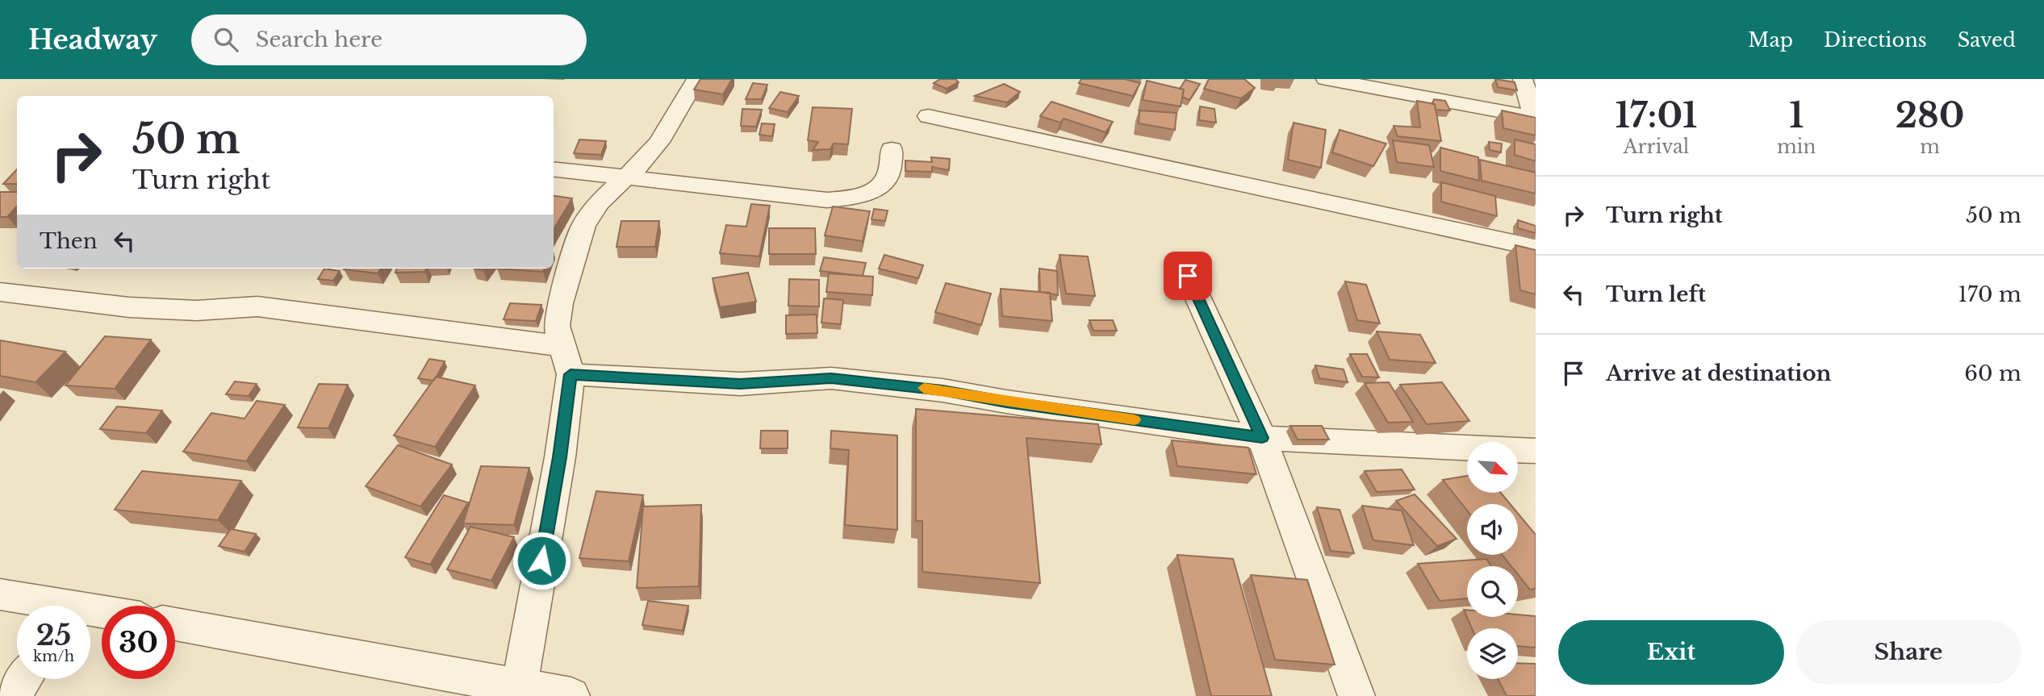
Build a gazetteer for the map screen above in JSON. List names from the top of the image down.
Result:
{
  "north": "bottom right",
  "page": {
    "header": "Headway",
    "search": "Search here",
    "nav": ["Map", "Directions", "Saved"],
    "eta": [
      "17:01",
      "Arrival",
      "1",
      "min",
      "280",
      "m"
    ],
    "turn": ["50 m", "Turn right"],
    "list": [
      {
        "name": "Turn right",
        "value": "50 m"
      },
      {
        "name": "Turn left",
        "value": "170 m"
      },
      {
        "name": "Arrive at destination",
        "value": "60 m"
      }
    ],
    "then": "Then",
    "speed": "25 km/h",
    "limit": "30",
    "buttons": ["Exit", "Share"]
  }
}
